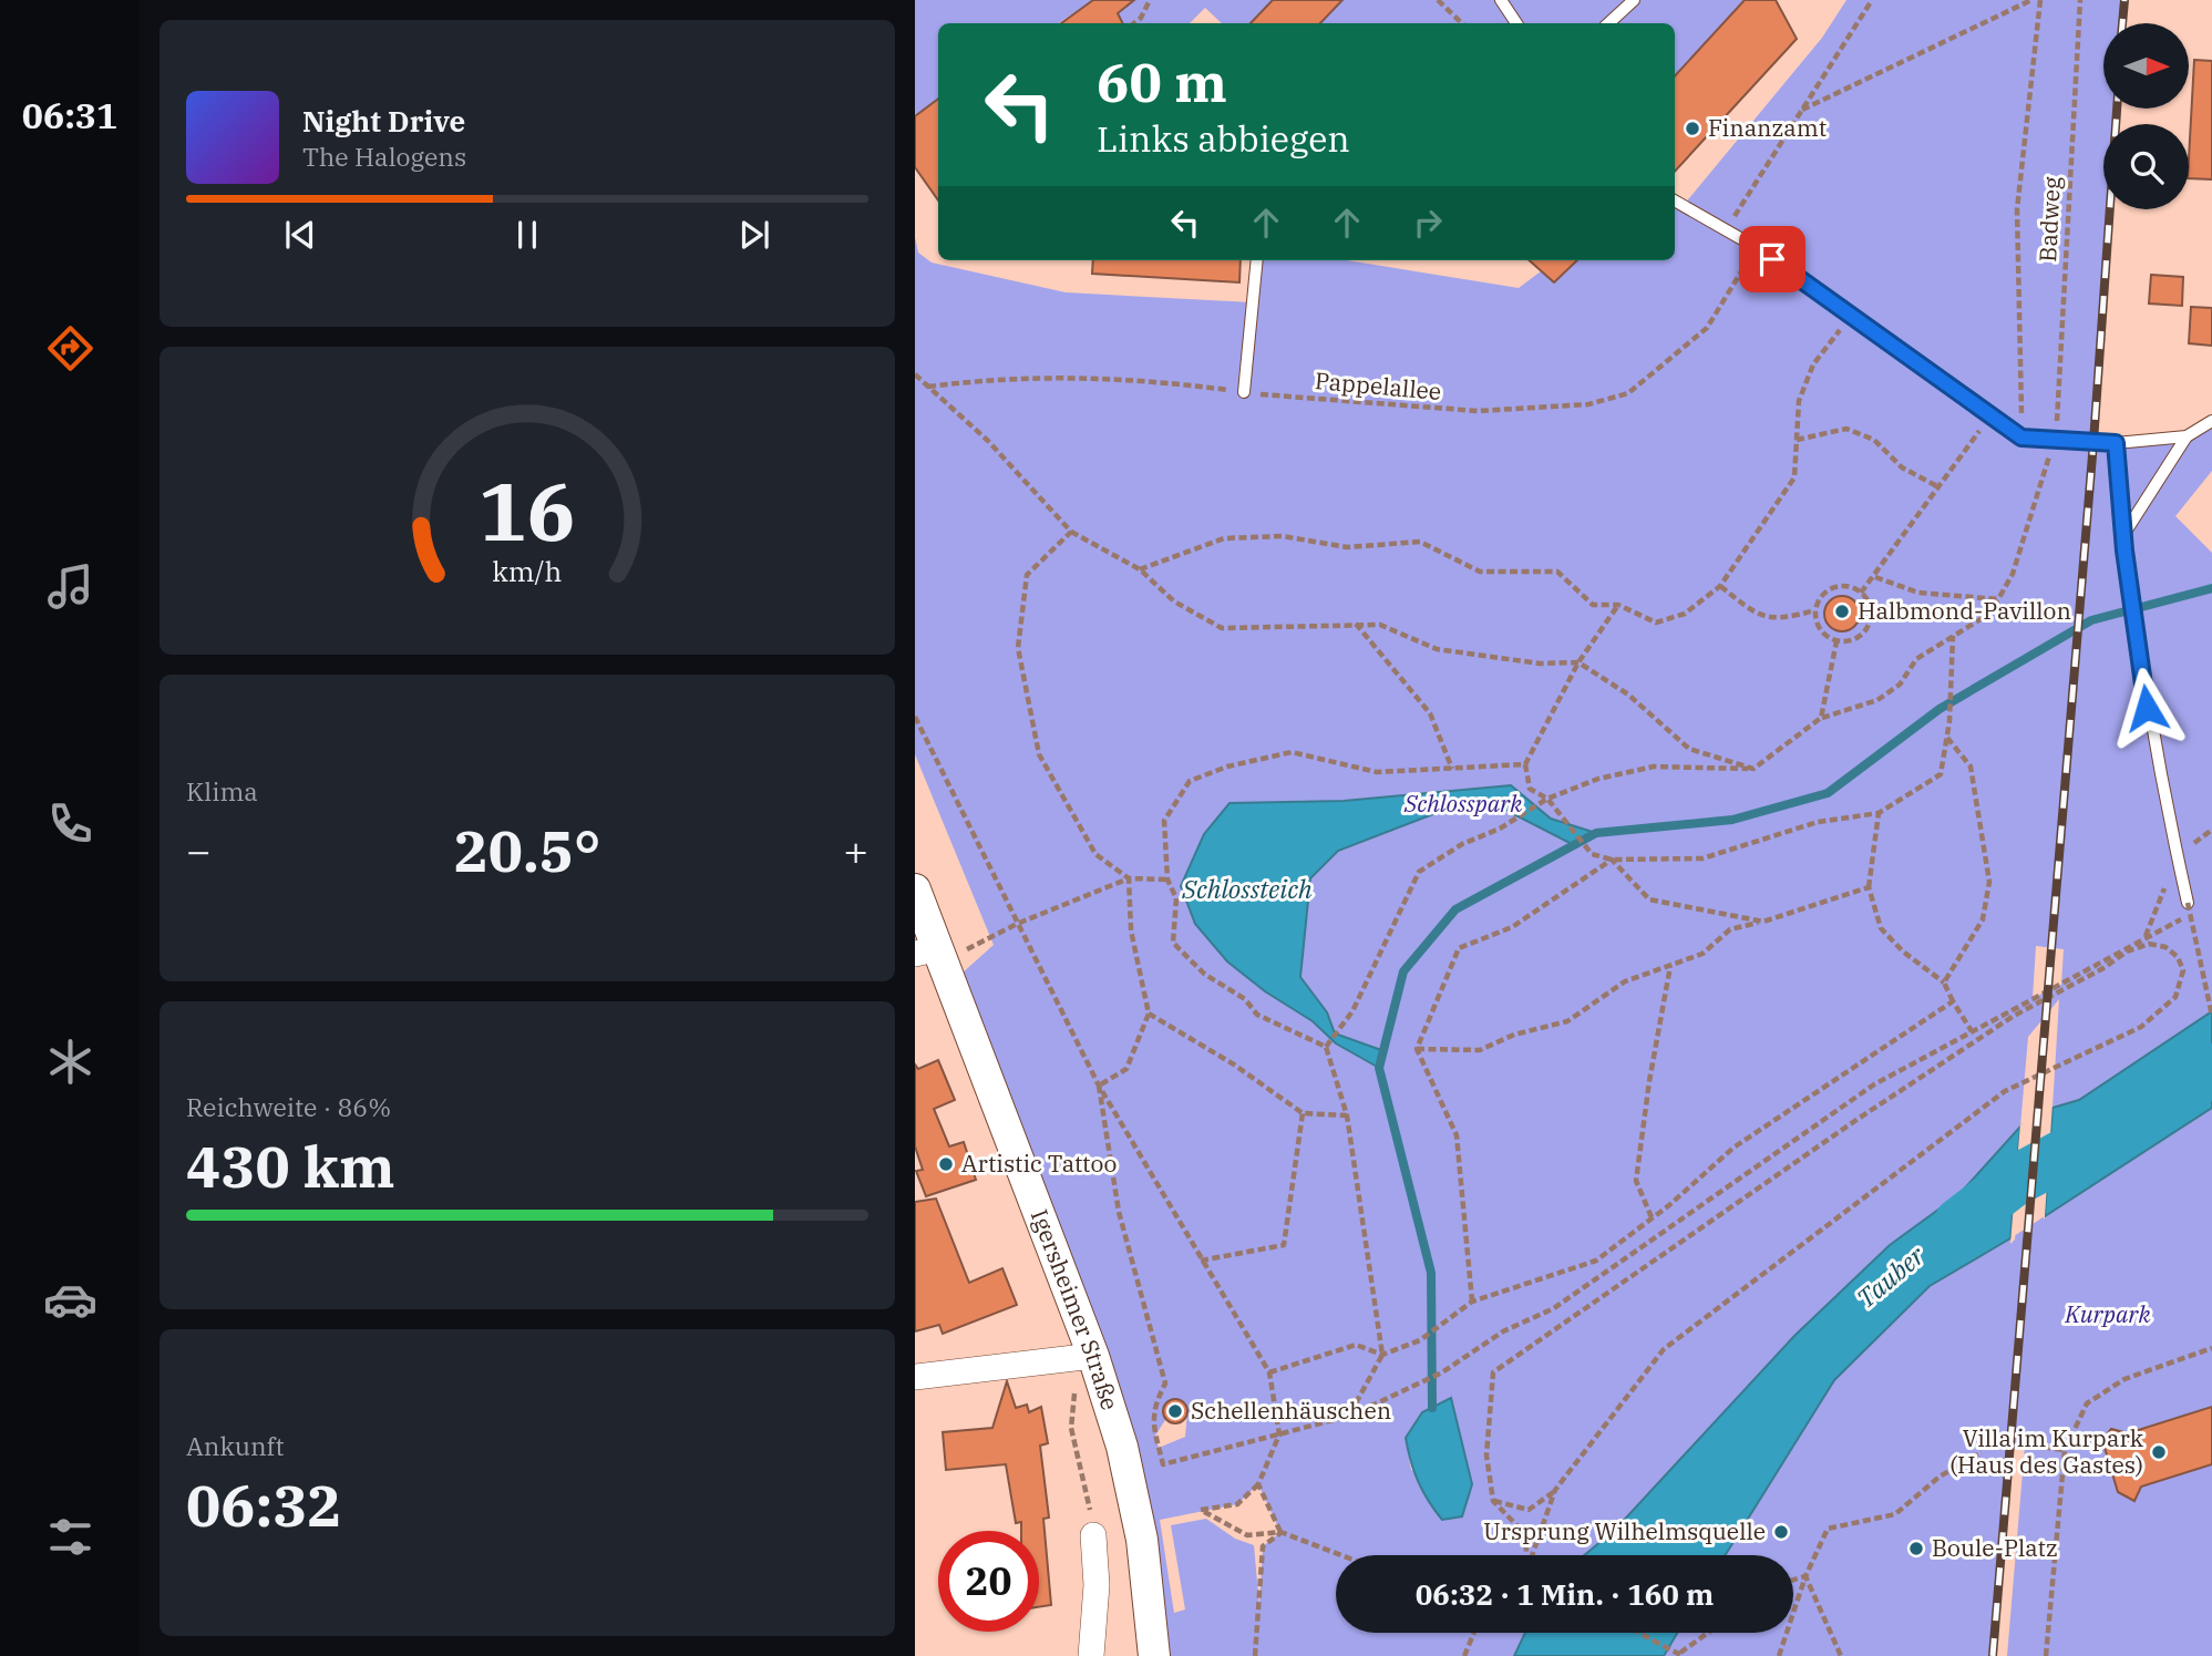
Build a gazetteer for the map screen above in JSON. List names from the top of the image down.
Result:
{
  "streets": {
    "street": ["Igersheimer Straße"],
    "path": ["Badweg", "Pappelallee"]
  },
  "water": ["Schlossteich", "Tauber"],
  "parks": ["Schlosspark", "Kurpark"],
  "places": [
    "Finanzamt",
    "Halbmond-Pavillon",
    "Artistic Tattoo",
    "Schellenhäuschen",
    "Villa im Kurpark (Haus des Gastes)",
    "Ursprung Wilhelmsquelle",
    "Boule-Platz"
  ],
  "north": "right",
  "page": {
    "tabs": "06:31",
    "turn": ["60 m", "Links abbiegen"],
    "song": ["Night Drive", "The Halogens"],
    "tile": [
      "Klima",
      ["Reichweite · 86%", "430 km"],
      ["Ankunft", "06:32"]
    ],
    "heat": ["−", "20.5°", "+"],
    "limit": "20",
    "trip": "06:32 · 1 Min. · 160 m",
    "gauge": ["16", "km/h"]
  }
}
